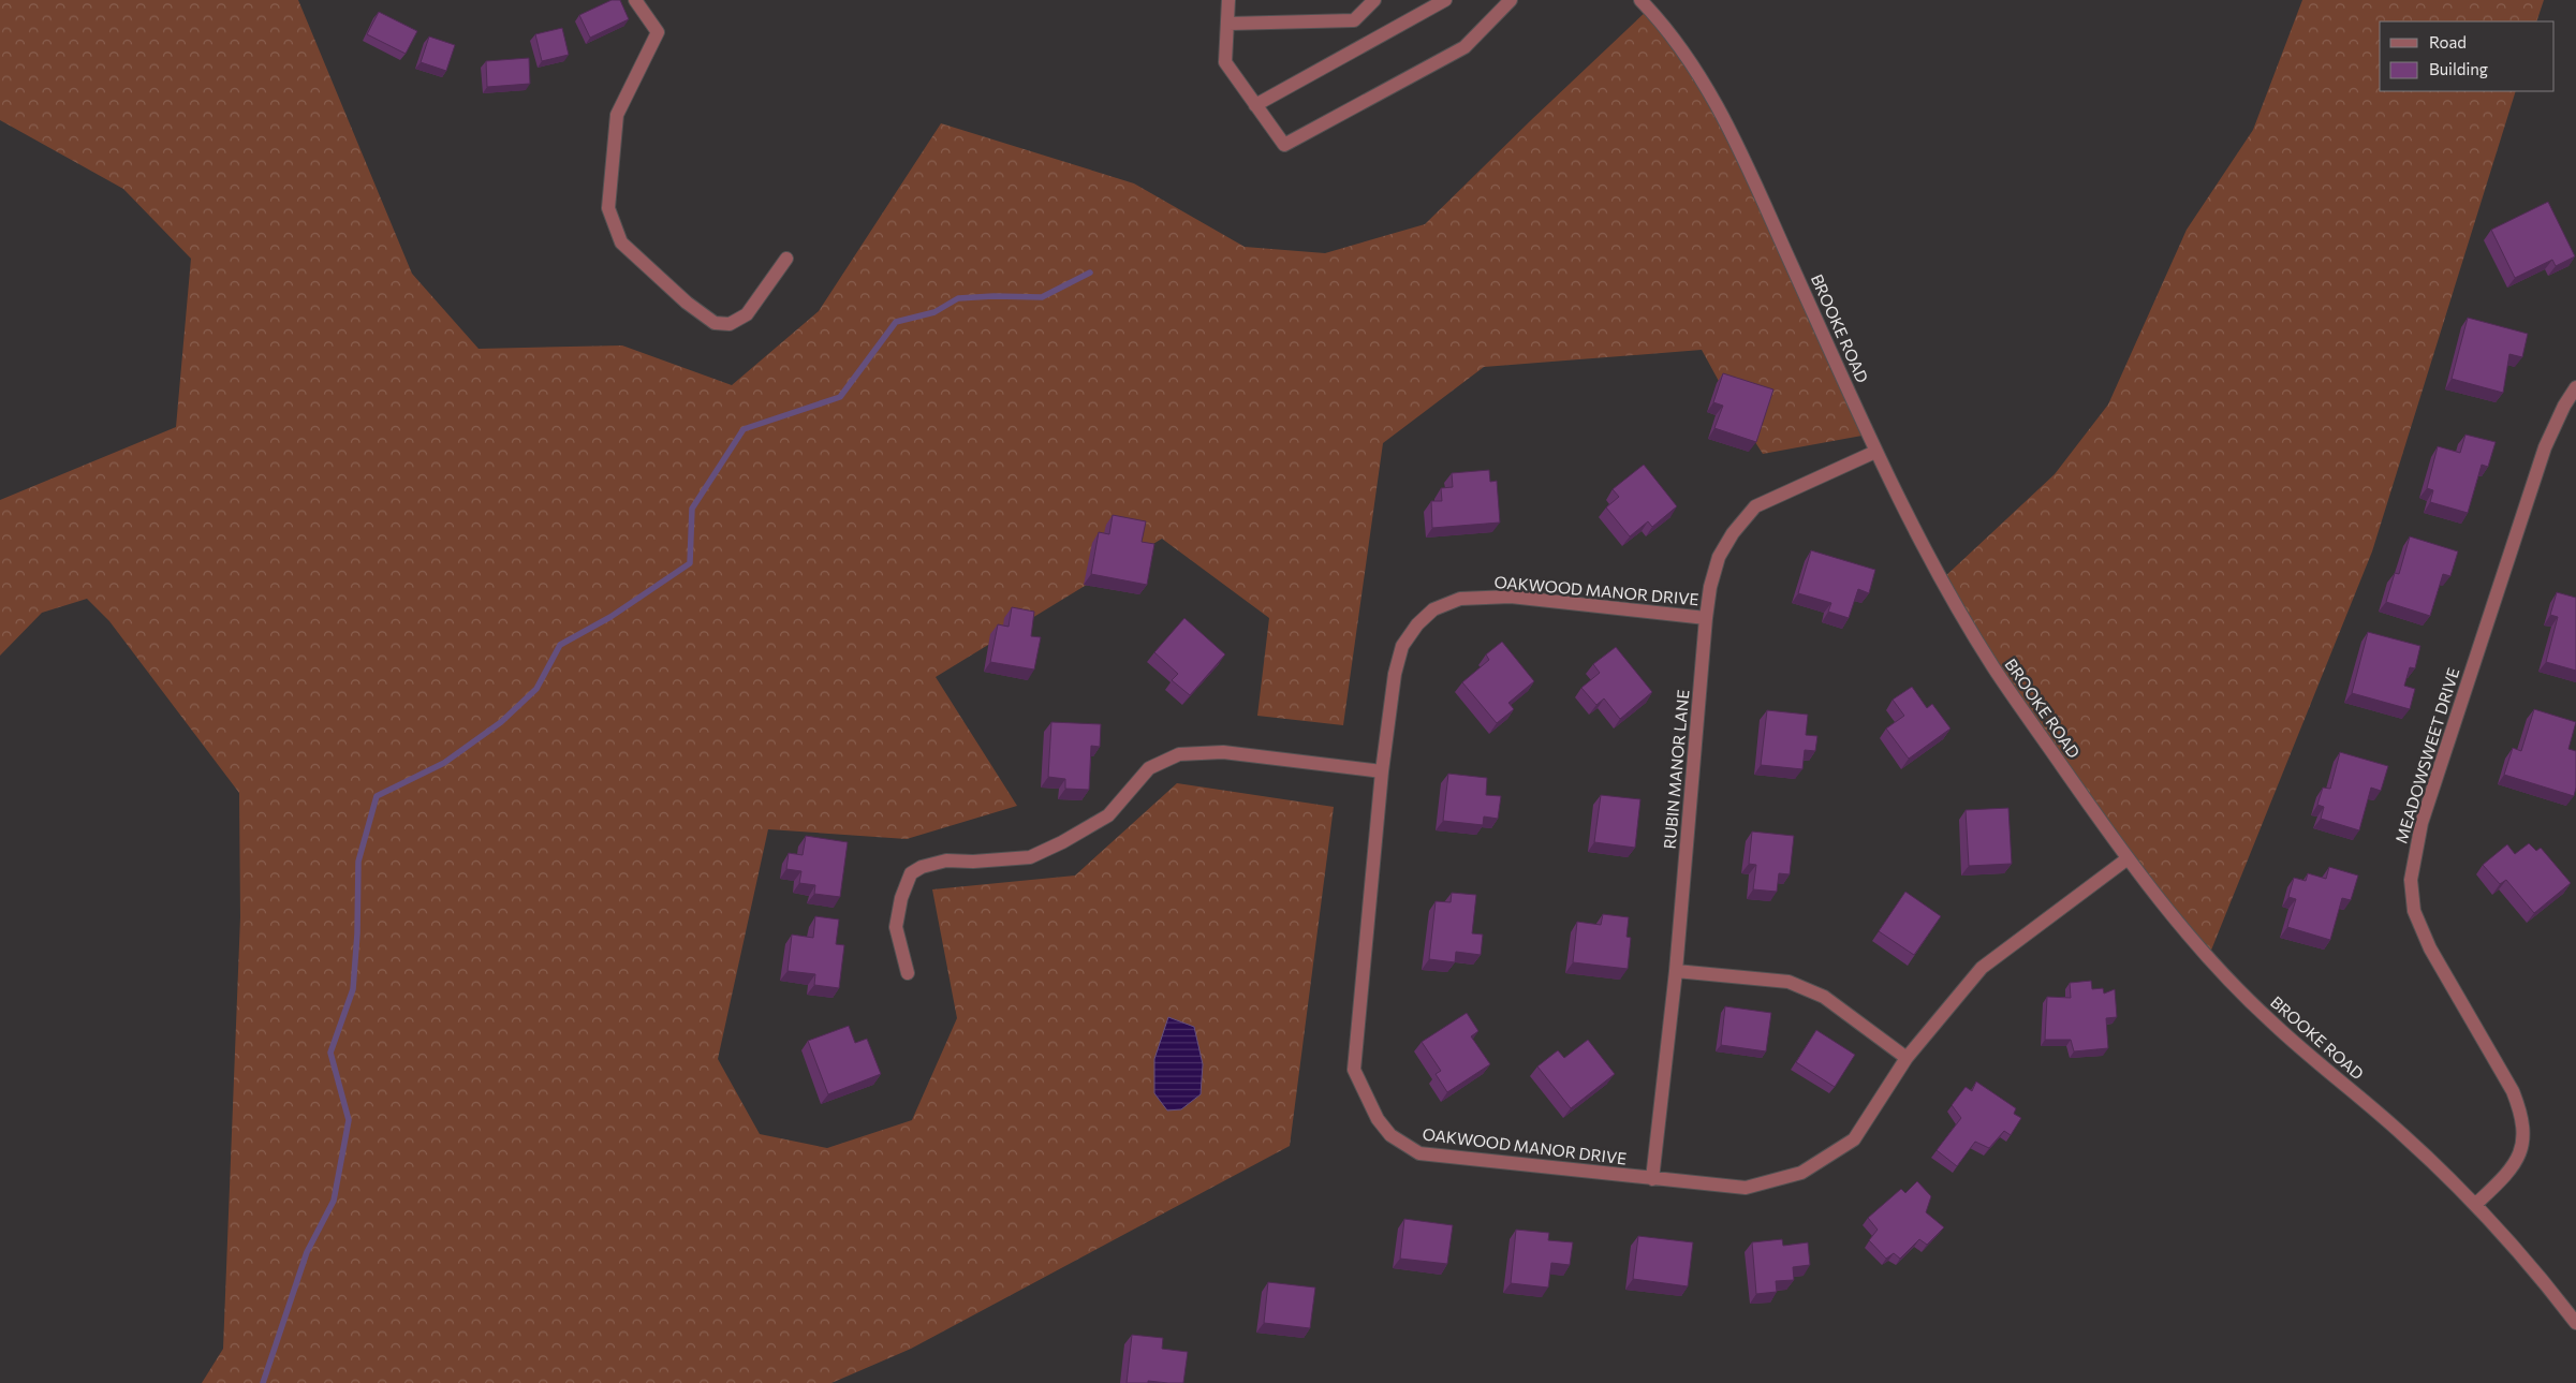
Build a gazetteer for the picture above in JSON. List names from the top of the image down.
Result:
{
  "streets": {
    "street": [
      "BROOKE ROAD",
      "OAKWOOD MANOR DRIVE",
      "MEADOWSWEET DRIVE",
      "RUBIN MANOR LANE"
    ]
  },
  "crossings": [
    ["BROOKE ROAD", "OAKWOOD MANOR DRIVE"],
    ["BROOKE ROAD", "MEADOWSWEET DRIVE"],
    ["BROOKE ROAD", "RUBIN MANOR LANE"],
    ["OAKWOOD MANOR DRIVE", "RUBIN MANOR LANE"]
  ],
  "legend": ["Road", "Building"]
}
